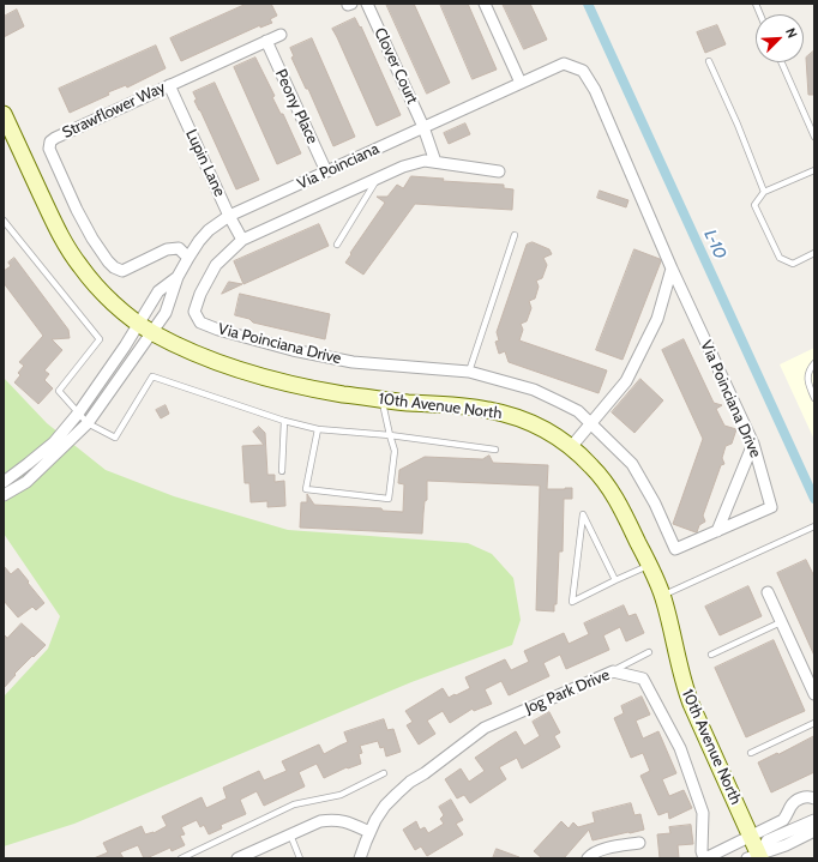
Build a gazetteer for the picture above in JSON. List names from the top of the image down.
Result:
{
  "streets": {
    "street": [
      "Clover Court",
      "Peony Place",
      "Strawflower Way",
      "Lupin Lane",
      "Via Poinciana",
      "Via Poinciana Drive",
      "10th Avenue North",
      "Jog Park Drive"
    ]
  },
  "crossings": [
    ["Clover Court", "Via Poinciana"],
    ["Peony Place", "Strawflower Way"],
    ["Peony Place", "Via Poinciana"],
    ["Strawflower Way", "Lupin Lane"],
    ["Strawflower Way", "Via Poinciana"],
    ["Lupin Lane", "Via Poinciana"],
    ["Lupin Lane", "Via Poinciana Drive"],
    ["Via Poinciana", "Via Poinciana Drive"],
    ["Via Poinciana", "10th Avenue North"]
  ],
  "water": ["L-10"],
  "north": "top right"
}
